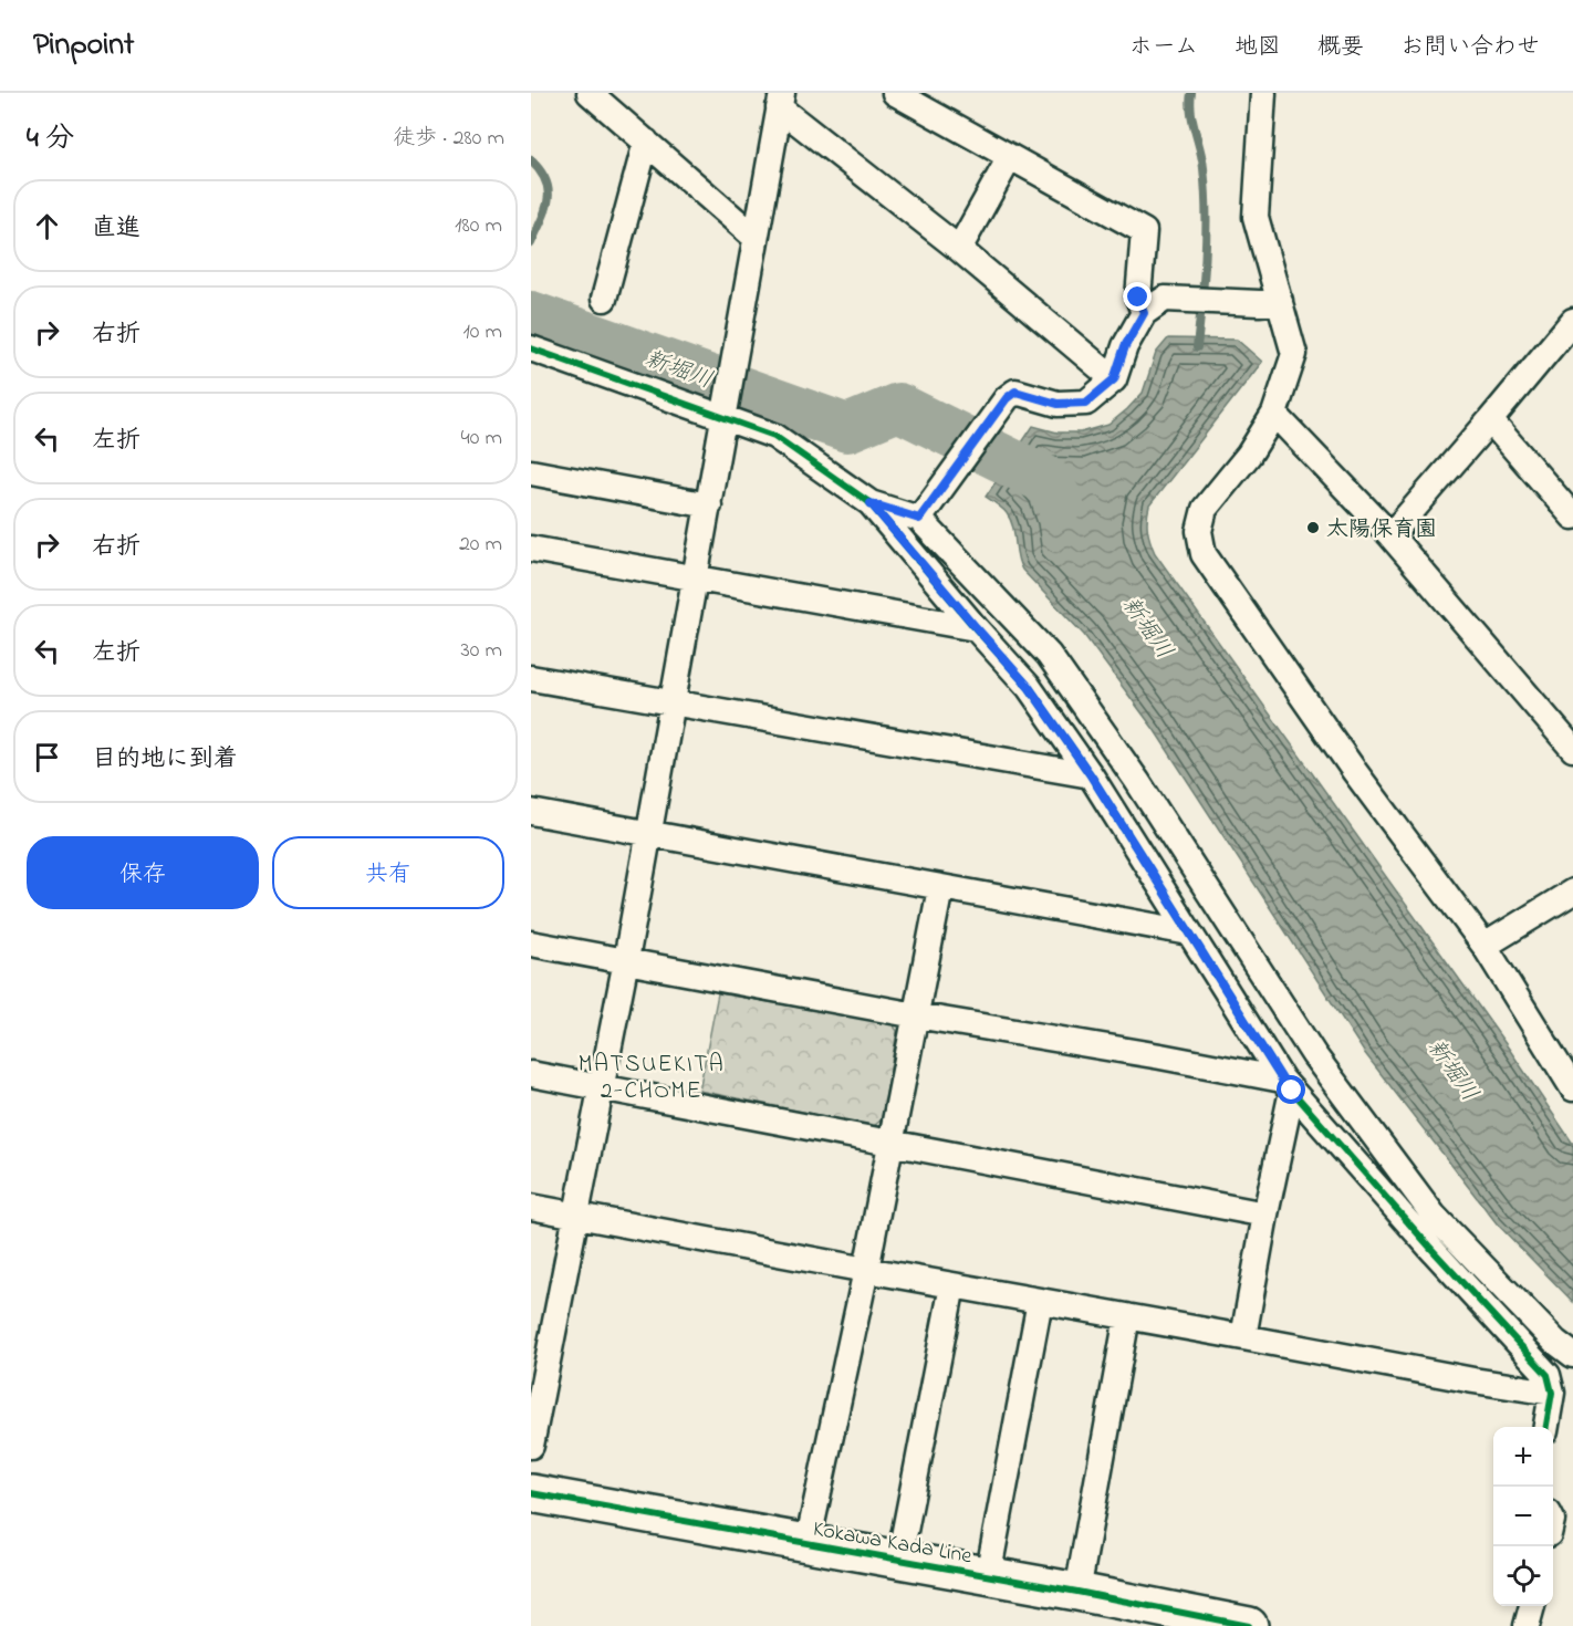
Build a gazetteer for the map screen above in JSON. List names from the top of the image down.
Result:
{
  "streets": {
    "main road": ["Kokawa Kada Line"]
  },
  "districts": ["MATSUEKITA 2-CHOME"],
  "water": ["新堀川"],
  "places": ["太陽保育園"],
  "page": {
    "header": "Pinpoint",
    "nav": [
      "ホーム",
      "地図",
      "概要",
      "お問い合わせ"
    ],
    "heading": ["4 分", "徒歩 · 280 m"],
    "list": [
      ["直進", "180 m"],
      ["右折", "10 m"],
      ["左折", "40 m"],
      ["右折", "20 m"],
      ["左折", "30 m"],
      "目的地に到着"
    ],
    "buttons": ["保存", "共有"],
    "map_buttons": ["+", "−"]
  }
}
